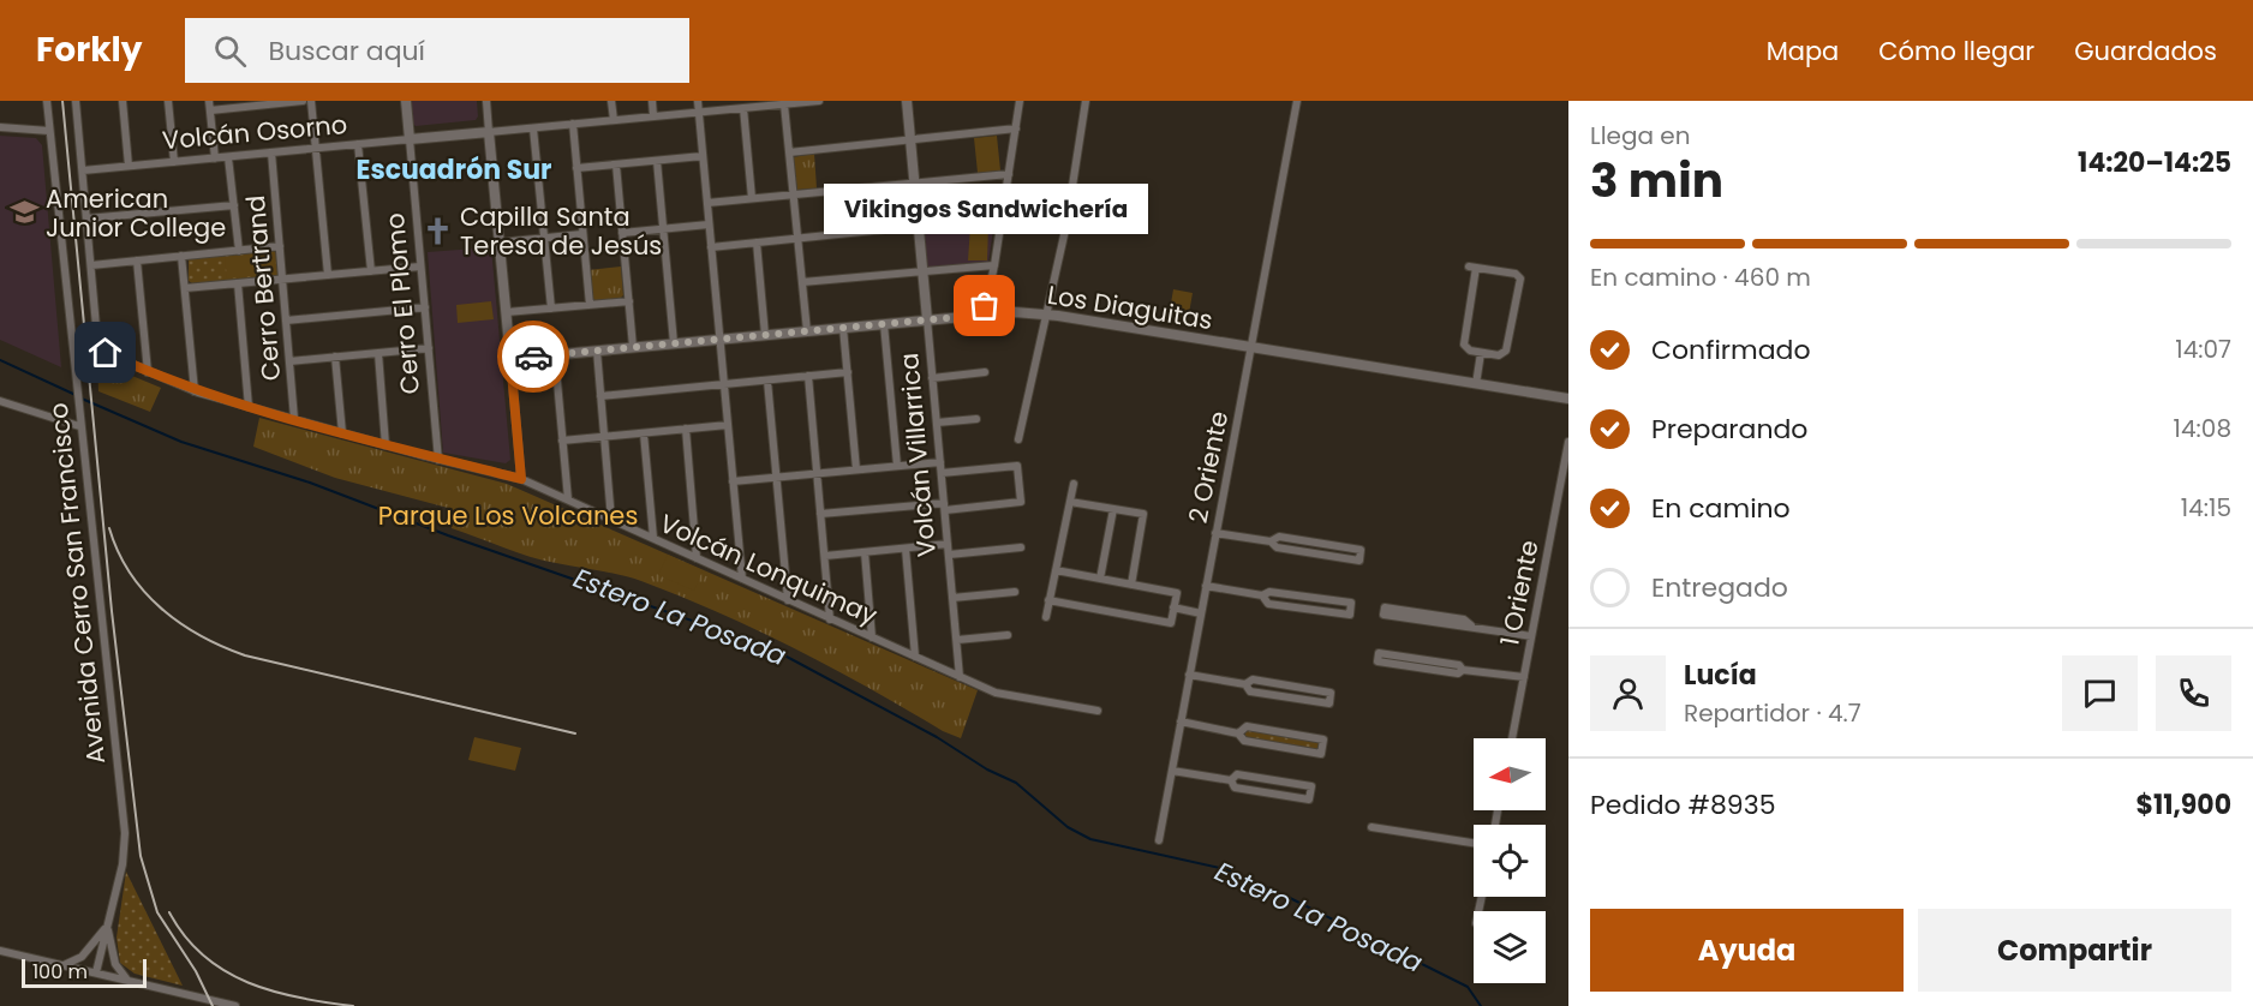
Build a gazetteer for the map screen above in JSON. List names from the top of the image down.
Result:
{
  "streets": {
    "street": [
      "Volcán Osorno",
      "Cerro Bertrand",
      "Cerro El Plomo",
      "Los Diaguitas",
      "Volcán Villarrica",
      "2 Oriente",
      "Volcán Lonquimay",
      "Avenida Cerro San Francisco",
      "1 Oriente"
    ]
  },
  "crossings": [
    ["Volcán Osorno", "Cerro Bertrand"],
    ["Volcán Osorno", "Cerro El Plomo"],
    ["Cerro Bertrand", "Volcán Lonquimay"],
    ["Cerro El Plomo", "Volcán Lonquimay"],
    ["Los Diaguitas", "Volcán Villarrica"],
    ["Los Diaguitas", "2 Oriente"],
    ["Volcán Villarrica", "Volcán Lonquimay"]
  ],
  "districts": ["Escuadrón Sur"],
  "water": ["Estero La Posada"],
  "parks": ["Parque Los Volcanes"],
  "places": {
    "school or university": ["American Junior College"],
    "church": ["Capilla Santa Teresa de Jesús"],
    "other": ["Vikingos Sandwichería"]
  },
  "scale_bar": "100 m",
  "north": "left",
  "page": {
    "header": "Forkly",
    "search": "Buscar aquí",
    "nav": ["Mapa", "Cómo llegar", "Guardados"],
    "heading": ["3 min", "Llega en", "14:20–14:25"],
    "panel": [
      "Lucía",
      "Repartidor · 4.7",
      "Pedido #8935",
      "$11,900"
    ],
    "bubble": "Vikingos Sandwichería",
    "bar": "En camino · 460 m",
    "list": [
      ["Confirmado", "14:07"],
      ["Preparando", "14:08"],
      ["En camino", "14:15"],
      "Entregado"
    ],
    "buttons": ["Ayuda", "Compartir"],
    "scale": "100 m"
  }
}
